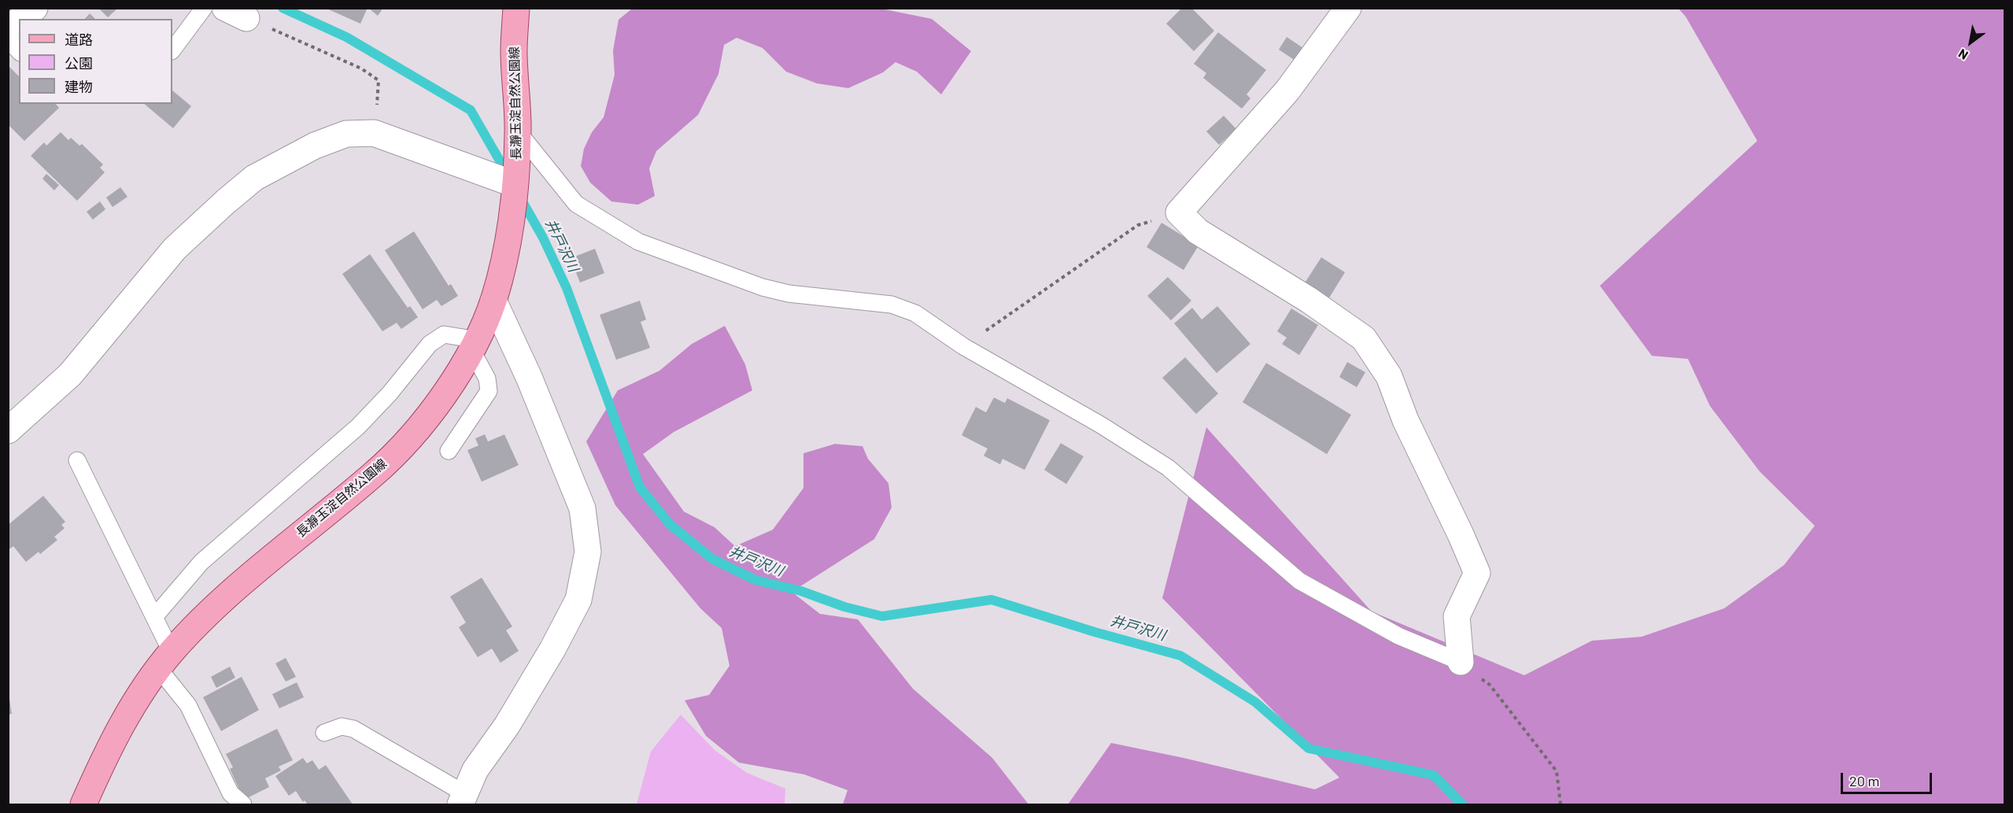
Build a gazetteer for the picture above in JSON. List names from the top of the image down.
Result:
{
  "streets": {
    "main road": ["長瀞玉淀自然公園線"]
  },
  "water": ["井戸沢川"],
  "legend": ["道路", "公園", "建物"],
  "scale_bar": "20 m",
  "north": "bottom left"
}
